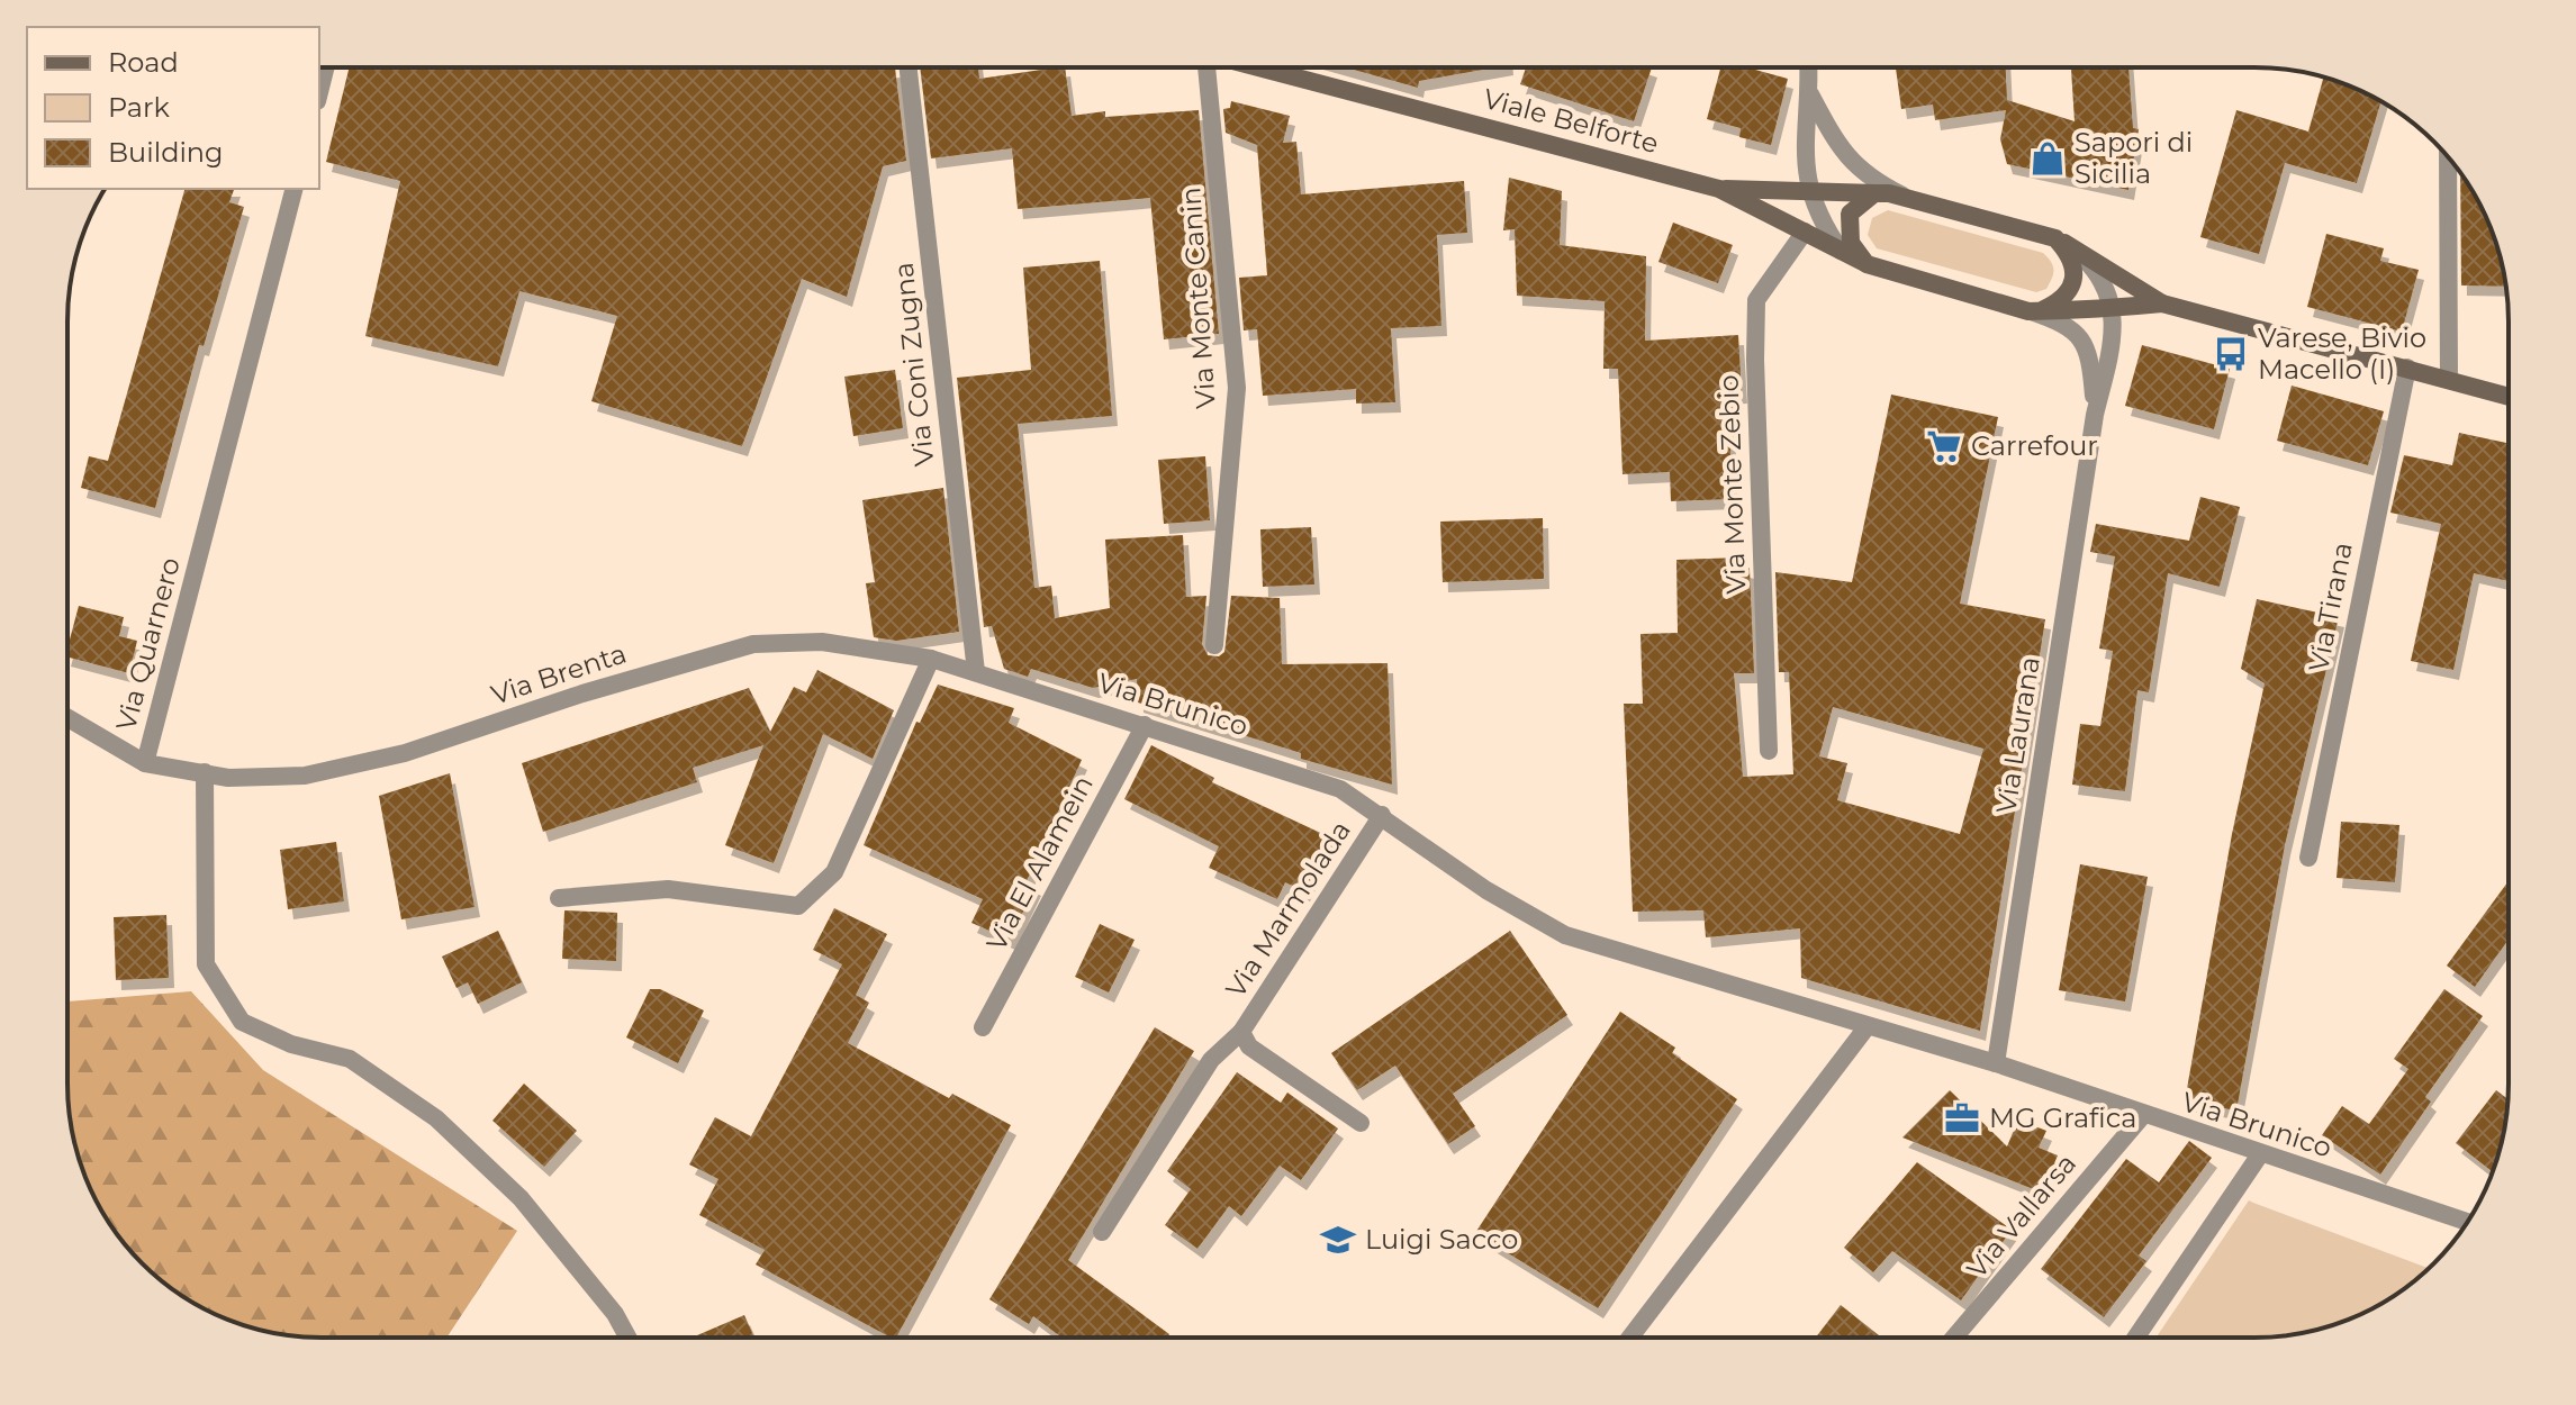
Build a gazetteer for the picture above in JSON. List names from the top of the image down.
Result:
{
  "streets": {
    "main road": ["Viale Belforte"],
    "street": [
      "Via Monte Canin",
      "Via Coni Zugna",
      "Via Monte Zebio",
      "Via Tirana",
      "Via Quarnero",
      "Via Brenta",
      "Via Brunico",
      "Via Laurana",
      "Via El Alamein",
      "Via Marmolada",
      "Via Vallarsa"
    ]
  },
  "crossings": [
    ["Viale Belforte", "Via Monte Zebio"],
    ["Viale Belforte", "Via Laurana"],
    ["Via Coni Zugna", "Via Brunico"],
    ["Via Quarnero", "Via Brenta"],
    ["Via Brenta", "Via Brunico"],
    ["Via Brunico", "Via Laurana"],
    ["Via Brunico", "Via El Alamein"],
    ["Via Brunico", "Via Marmolada"],
    ["Via Brunico", "Via Vallarsa"]
  ],
  "places": {
    "shop": ["Sapori di Sicilia"],
    "bus stop": ["Varese, Bivio Macello (I)"],
    "supermarket": ["Carrefour"],
    "office": ["MG Grafica"],
    "school or university": ["Luigi Sacco"]
  },
  "legend": ["Road", "Park", "Building"]
}
